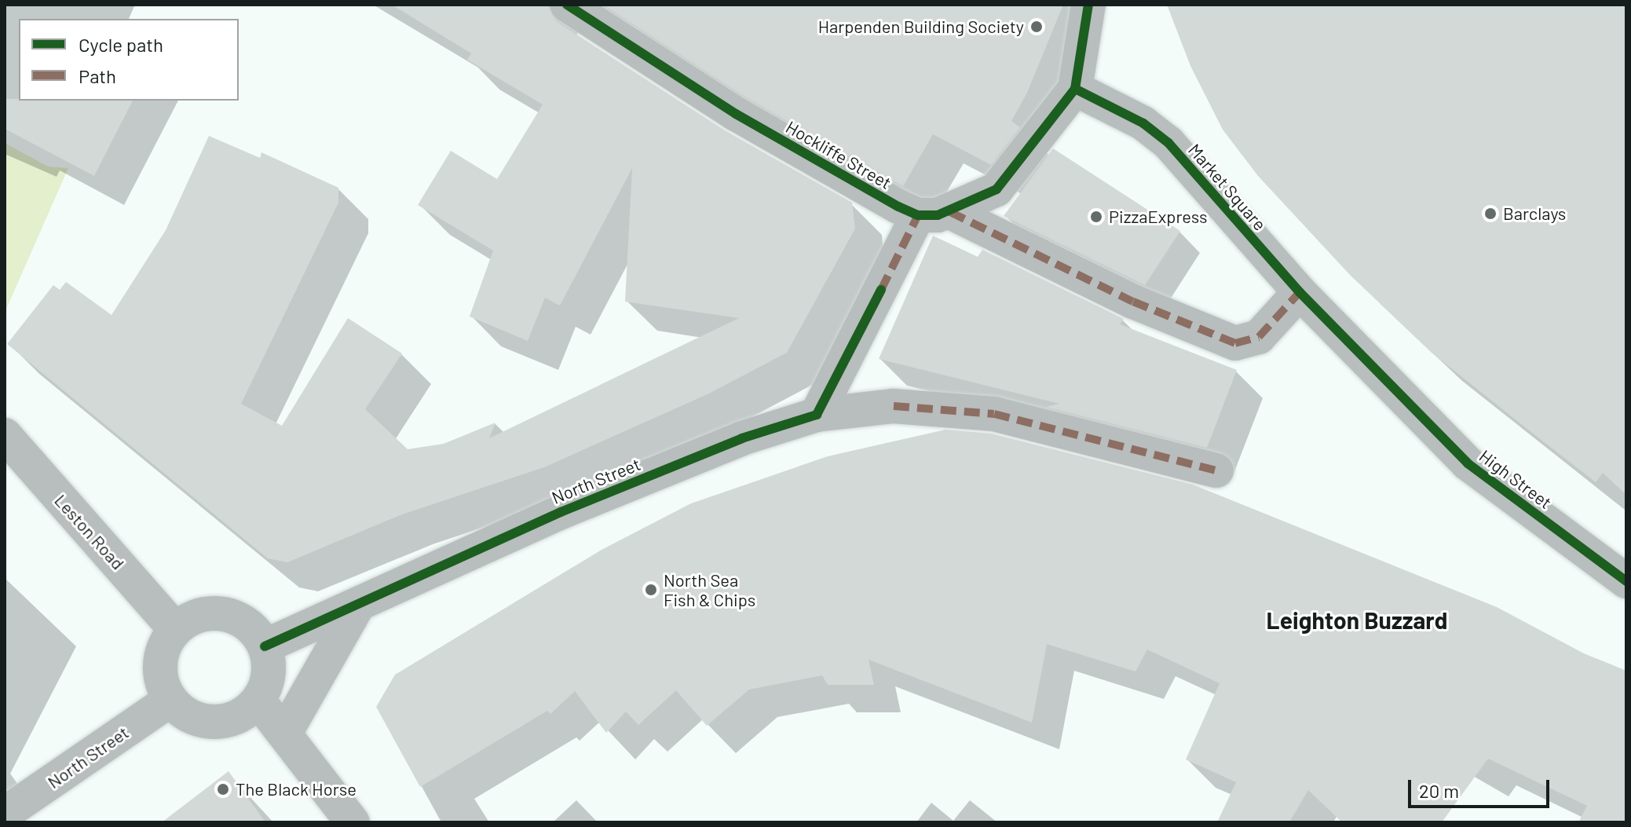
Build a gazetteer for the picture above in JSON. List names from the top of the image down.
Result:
{
  "streets": {
    "street": [
      "Hockliffe Street",
      "Market Square",
      "High Street",
      "North Street",
      "Leston Road"
    ]
  },
  "crossings": [
    ["Market Square", "High Street"],
    ["North Street", "Leston Road"]
  ],
  "districts": ["Leighton Buzzard"],
  "places": [
    "Harpenden Building Society",
    "Barclays",
    "PizzaExpress",
    "North Sea Fish & Chips",
    "The Black Horse"
  ],
  "legend": ["Cycle path", "Path"],
  "scale_bar": "20 m"
}
